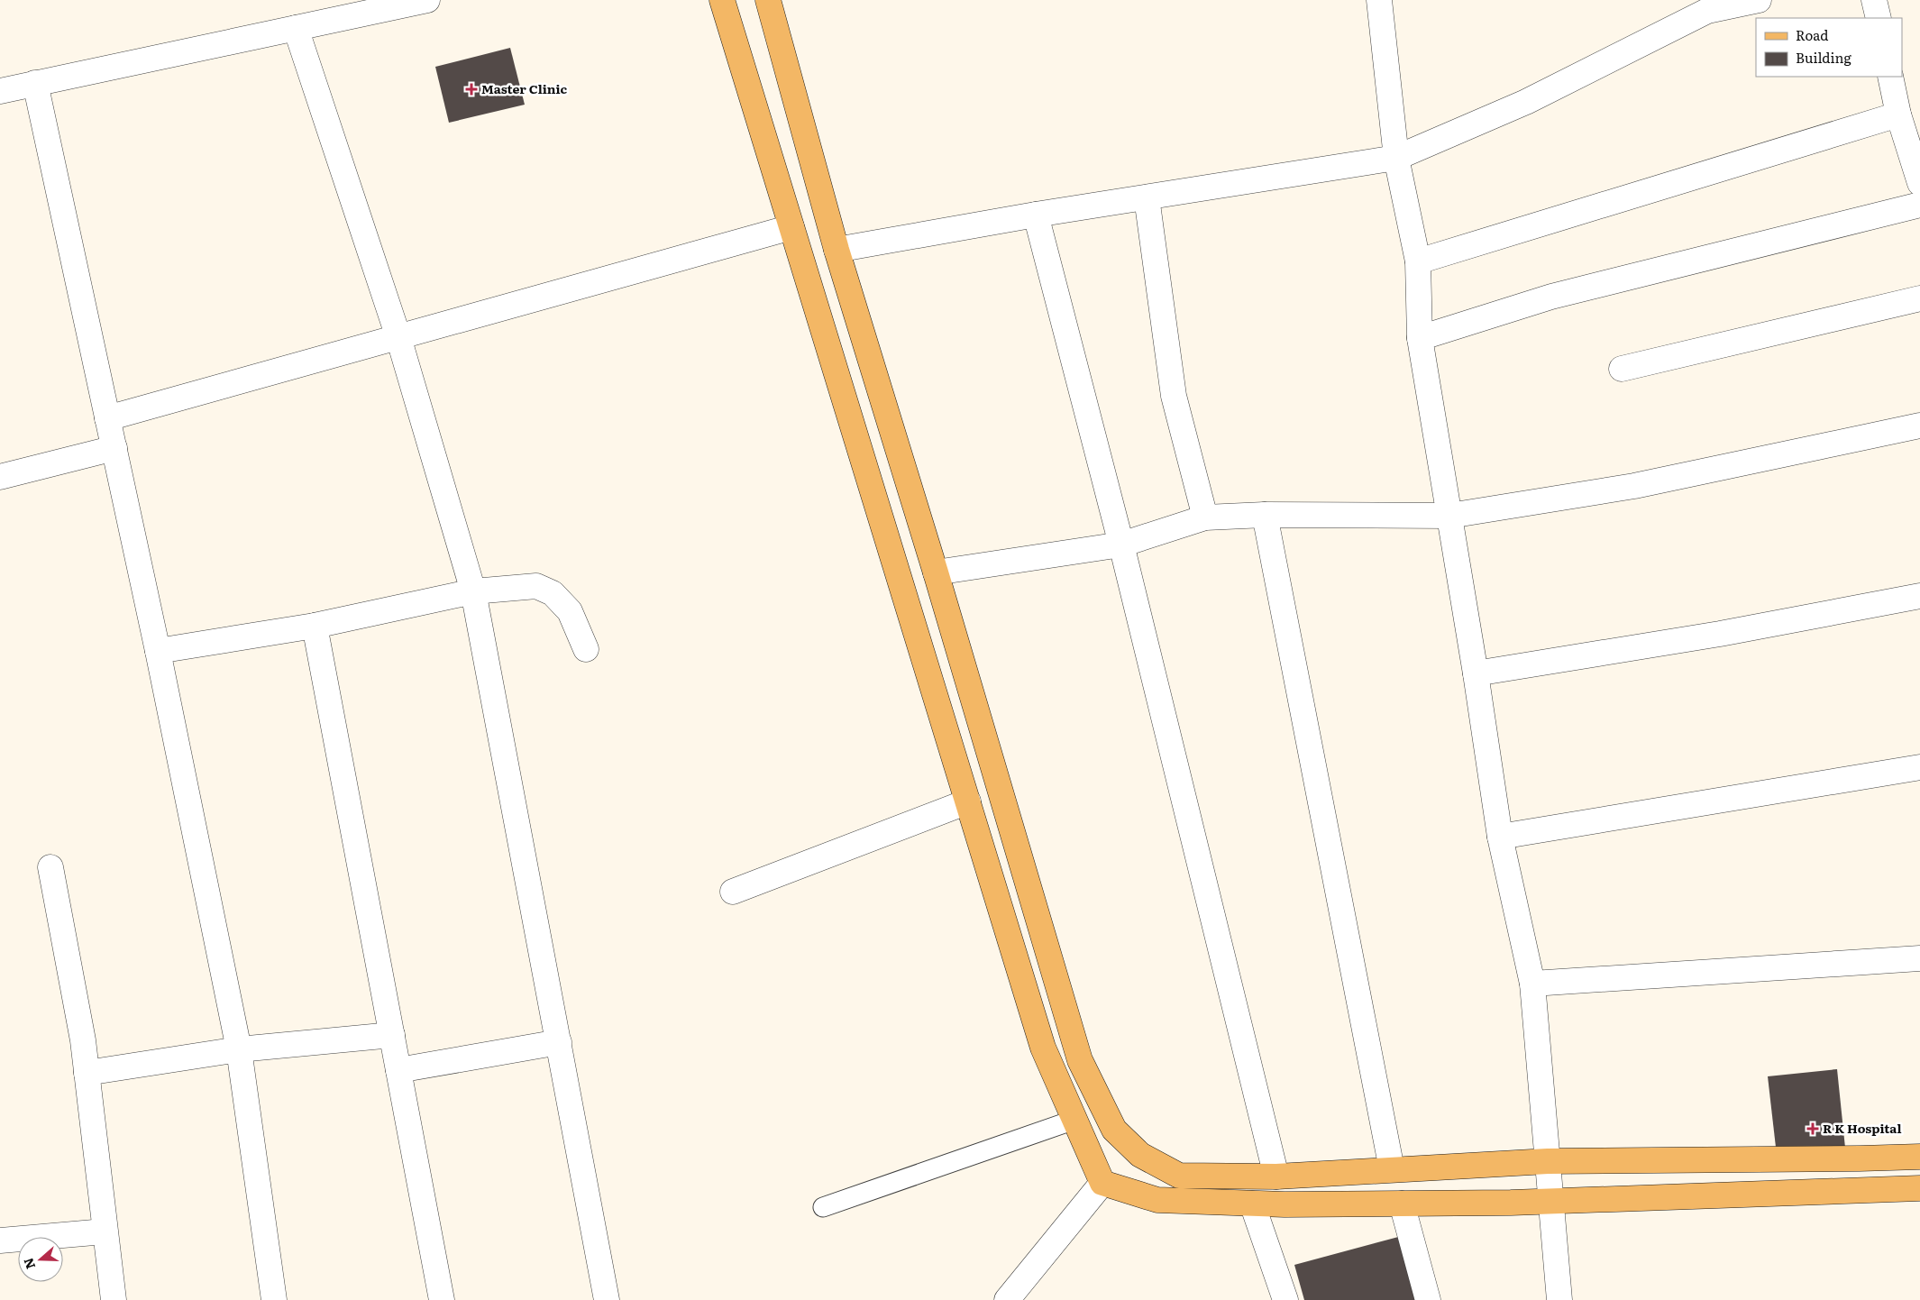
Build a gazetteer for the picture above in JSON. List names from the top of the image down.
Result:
{
  "places": {
    "health": ["Master Clinic", "R K Hospital"]
  },
  "legend": ["Road", "Building"],
  "north": "left"
}
